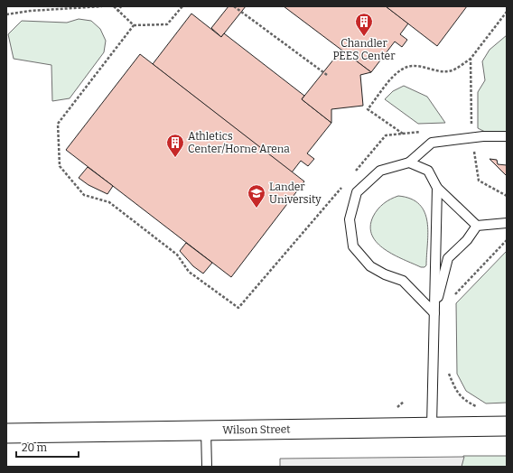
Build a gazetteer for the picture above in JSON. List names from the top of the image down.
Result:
{
  "streets": {
    "street": ["Wilson Street"]
  },
  "places": {
    "building": ["Chandler PEES Center", "Athletics Center/Horne Arena"],
    "school or university": ["Lander University"]
  },
  "scale_bar": "20 m"
}
